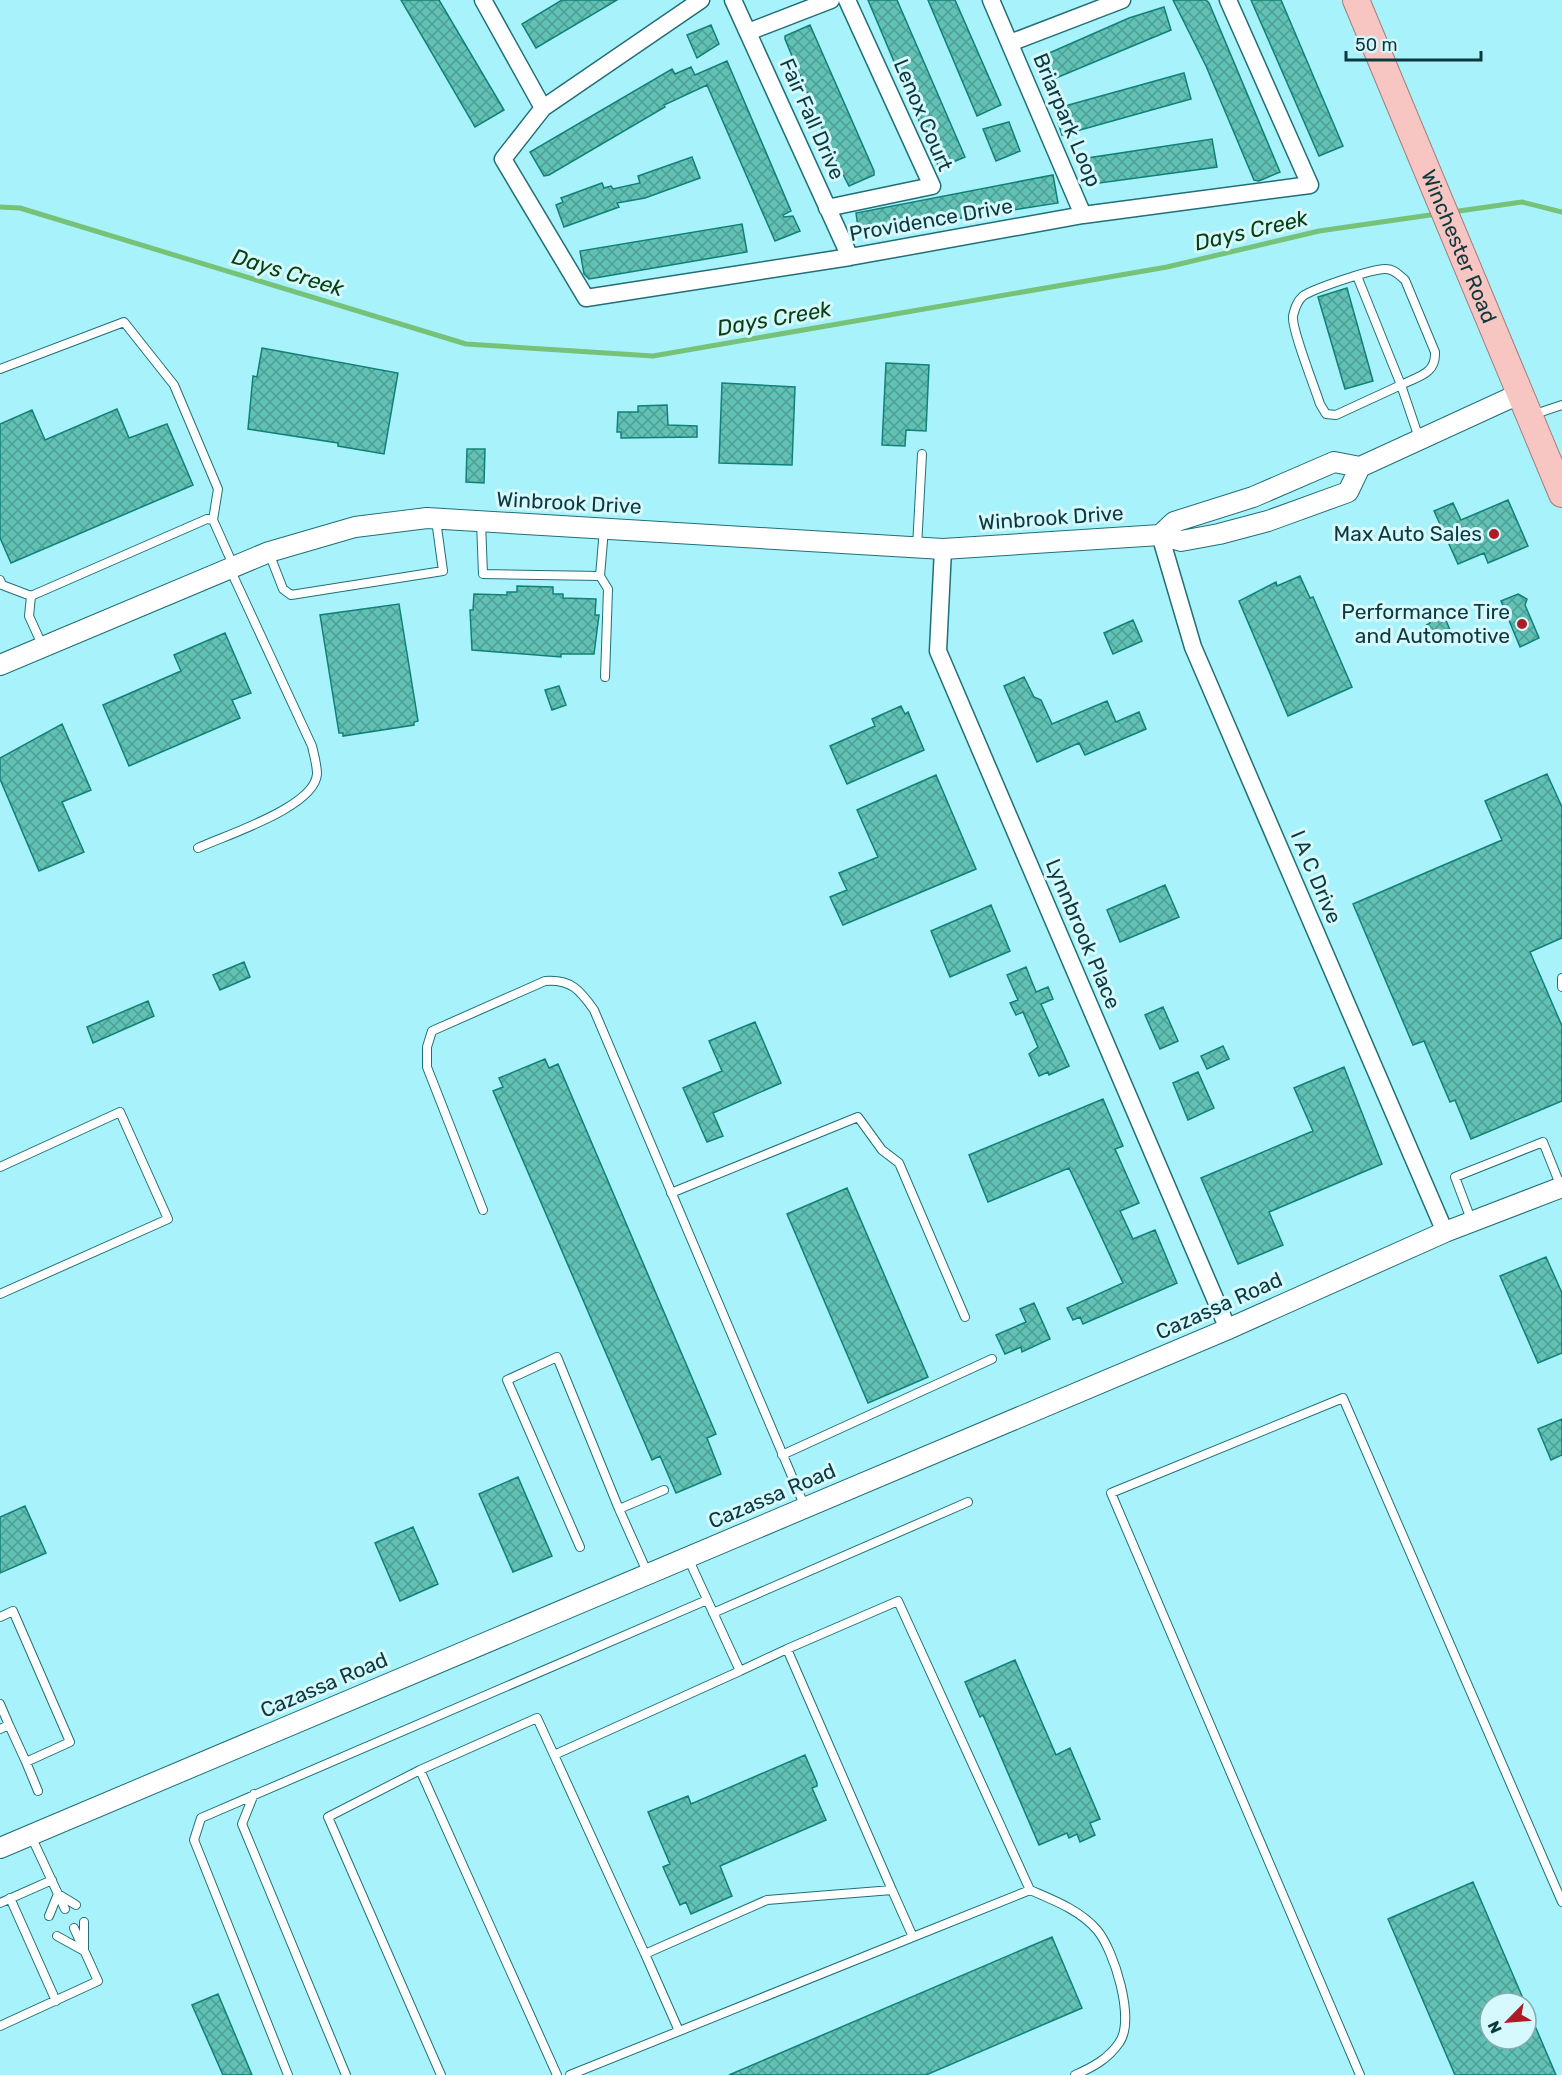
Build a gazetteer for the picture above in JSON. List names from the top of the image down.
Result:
{
  "streets": {
    "main road": ["Winchester Road"],
    "street": [
      "Lenox Court",
      "Fair Fall Drive",
      "Briarpark Loop",
      "Providence Drive",
      "Winbrook Drive",
      "I A C Drive",
      "Lynnbrook Place",
      "Cazassa Road"
    ]
  },
  "crossings": [
    ["Lenox Court", "Fair Fall Drive"],
    ["Fair Fall Drive", "Providence Drive"],
    ["Briarpark Loop", "Providence Drive"],
    ["Winbrook Drive", "I A C Drive"],
    ["Winbrook Drive", "Lynnbrook Place"],
    ["I A C Drive", "Cazassa Road"],
    ["Lynnbrook Place", "Cazassa Road"]
  ],
  "water": ["Days Creek"],
  "places": ["Max Auto Sales", "Performance Tire and Automotive"],
  "scale_bar": "50 m",
  "north": "bottom left"
}
